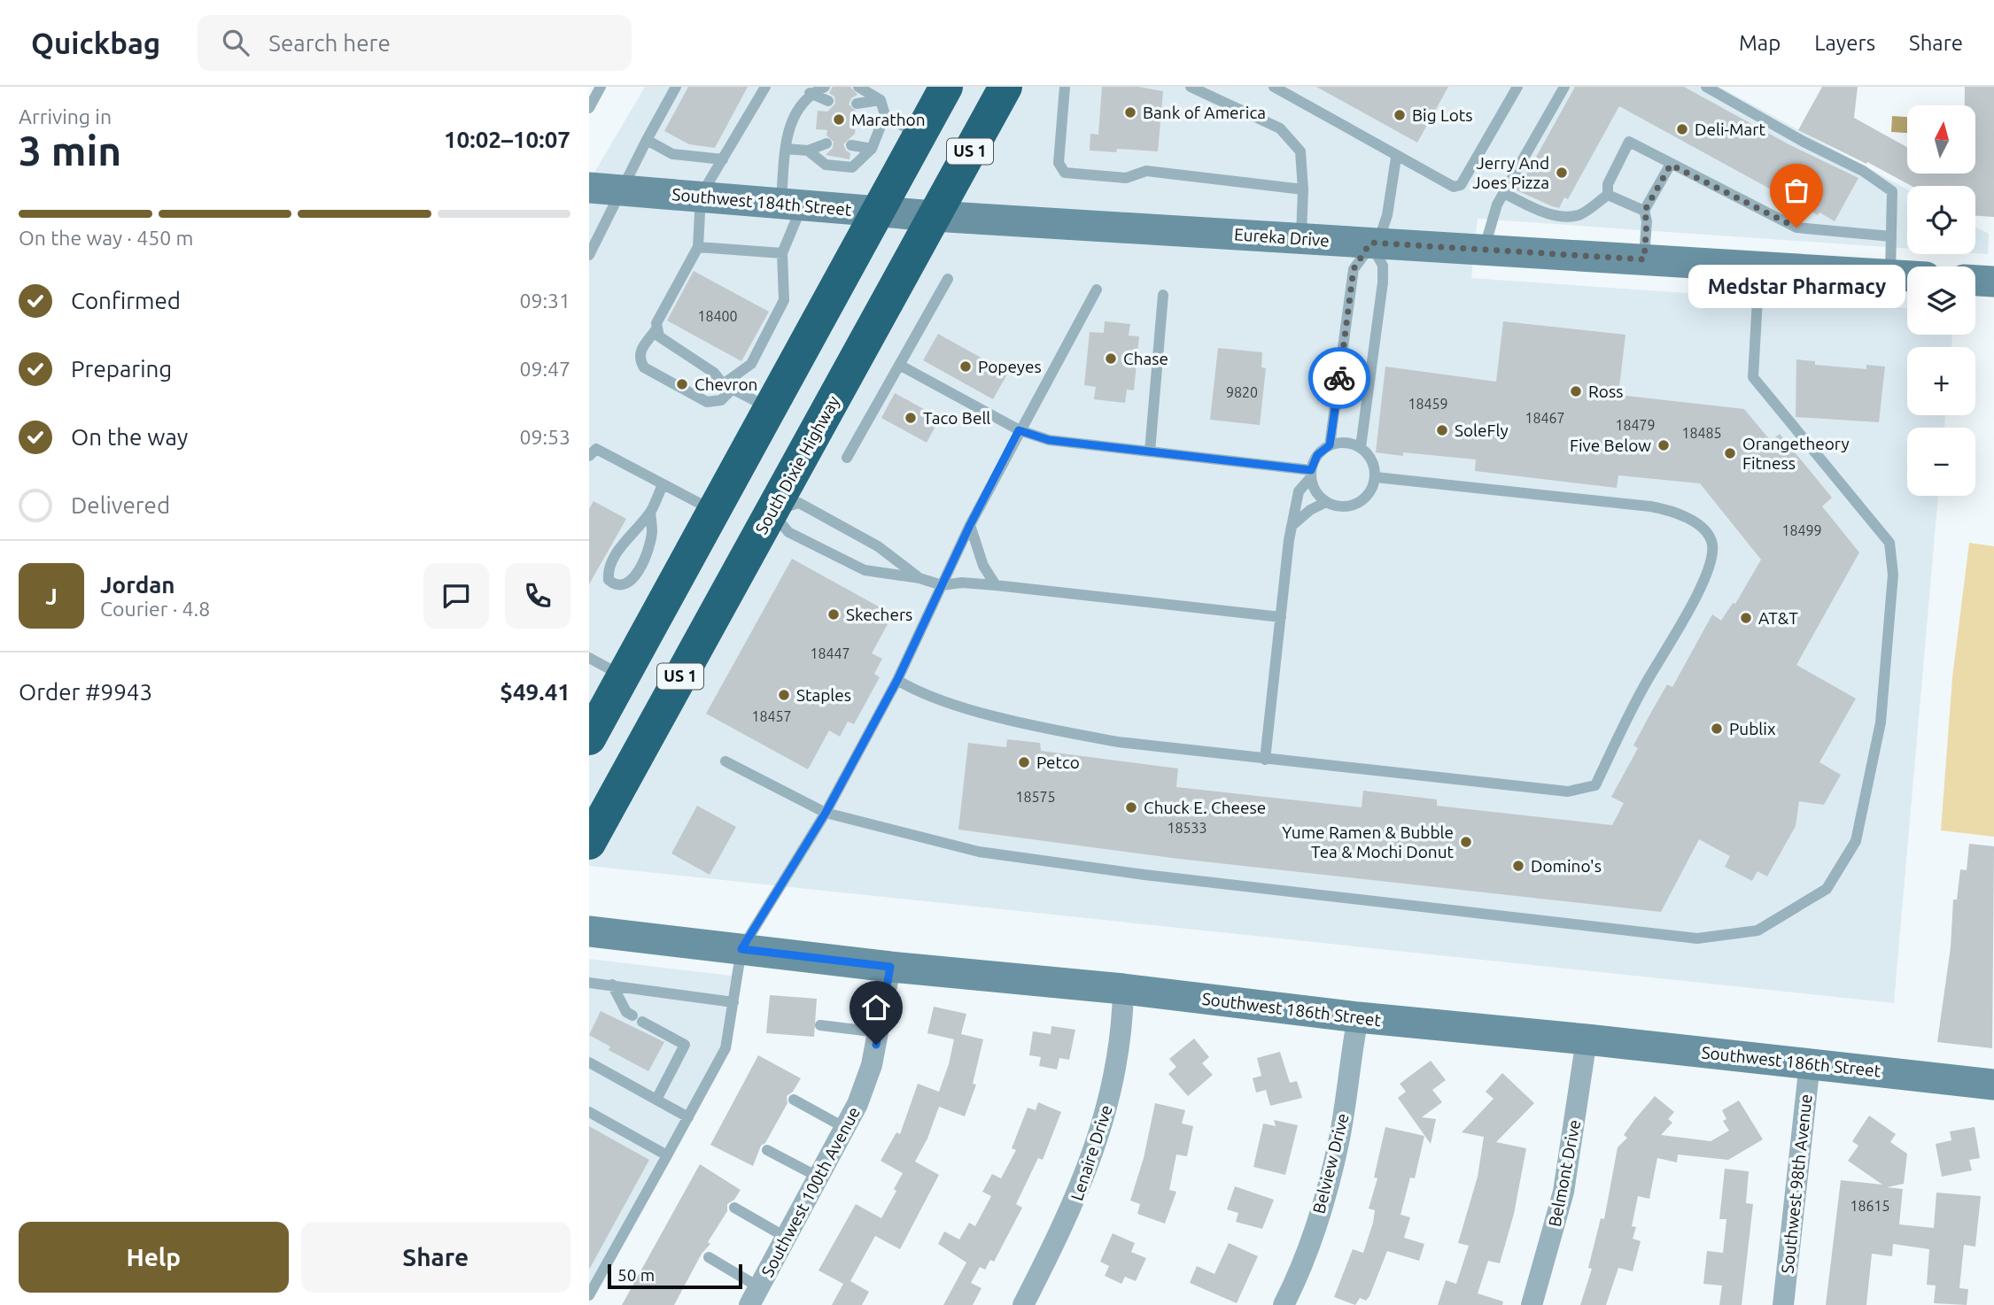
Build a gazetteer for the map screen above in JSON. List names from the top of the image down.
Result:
{
  "streets": {
    "highway": ["US 1", "South Dixie Highway"],
    "street": [
      "Southwest 184th Street",
      "Eureka Drive",
      "Southwest 186th Street",
      "Lenaire Drive",
      "Belview Drive",
      "Belmont Drive",
      "Southwest 98th Avenue",
      "Southwest 100th Avenue"
    ]
  },
  "crossings": [
    ["US 1", "Southwest 184th Street"],
    ["Southwest 184th Street", "Eureka Drive"],
    ["Southwest 184th Street", "South Dixie Highway"],
    ["Eureka Drive", "South Dixie Highway"],
    ["Southwest 186th Street", "Lenaire Drive"],
    ["Southwest 186th Street", "Belview Drive"],
    ["Southwest 186th Street", "Belmont Drive"],
    ["Southwest 186th Street", "Southwest 98th Avenue"],
    ["Southwest 186th Street", "Southwest 100th Avenue"]
  ],
  "places": [
    "Bank of America",
    "Big Lots",
    "Marathon",
    "Deli-Mart",
    "Jerry And Joes Pizza",
    "Medstar Pharmacy",
    "Chase",
    "Popeyes",
    "Chevron",
    "Ross",
    "Taco Bell",
    "SoleFly",
    "Five Below",
    "Orangetheory Fitness",
    "Skechers",
    "AT&T",
    "Staples",
    "Publix",
    "Petco",
    "Chuck E. Cheese",
    "Yume Ramen & Bubble Tea & Mochi Donut",
    "Domino's"
  ],
  "house_numbers": [
    "18400",
    "9820",
    "18459",
    "18467",
    "18479",
    "18485",
    "18499",
    "18447",
    "18457",
    "18575",
    "18533",
    "18615"
  ],
  "scale_bar": "50 m",
  "north": "top",
  "page": {
    "header": "Quickbag",
    "search": "Search here",
    "nav": ["Map", "Layers", "Share"],
    "heading": ["3 min", "Arriving in", "10:02–10:07"],
    "panel": [
      "Jordan",
      "Courier · 4.8",
      "Order #9943",
      "$49.41"
    ],
    "map_buttons": ["+", "−"],
    "bar": "On the way · 450 m",
    "bubble": "Medstar Pharmacy",
    "list": [
      ["Confirmed", "09:31"],
      ["Preparing", "09:47"],
      ["On the way", "09:53"],
      "Delivered"
    ],
    "round": "J",
    "buttons": ["Help", "Share"],
    "scale": "50 m"
  }
}
